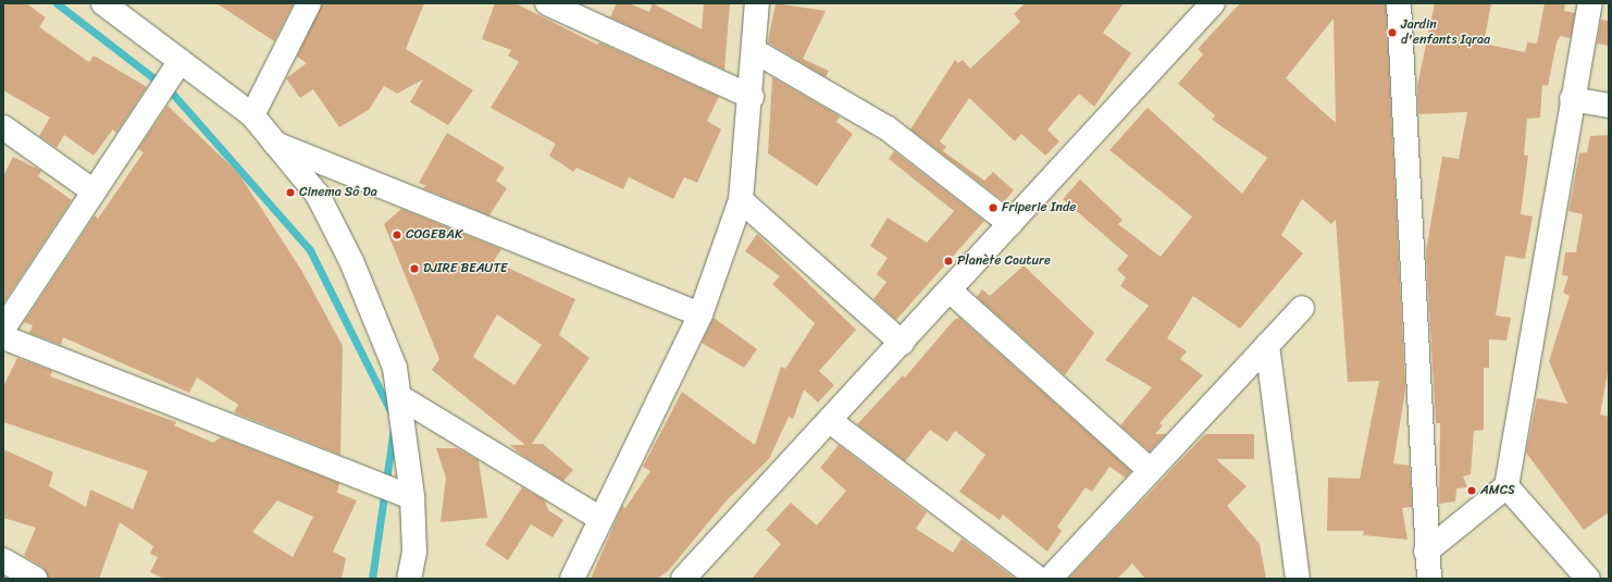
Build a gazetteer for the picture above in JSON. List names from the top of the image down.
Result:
{
  "places": [
    "Jardin d'enfants Iqraa",
    "Cinema Sô Da",
    "Friperie Inde",
    "COGEBAK",
    "Planète Couture",
    "DJIRE BEAUTE",
    "AMCS"
  ]
}
